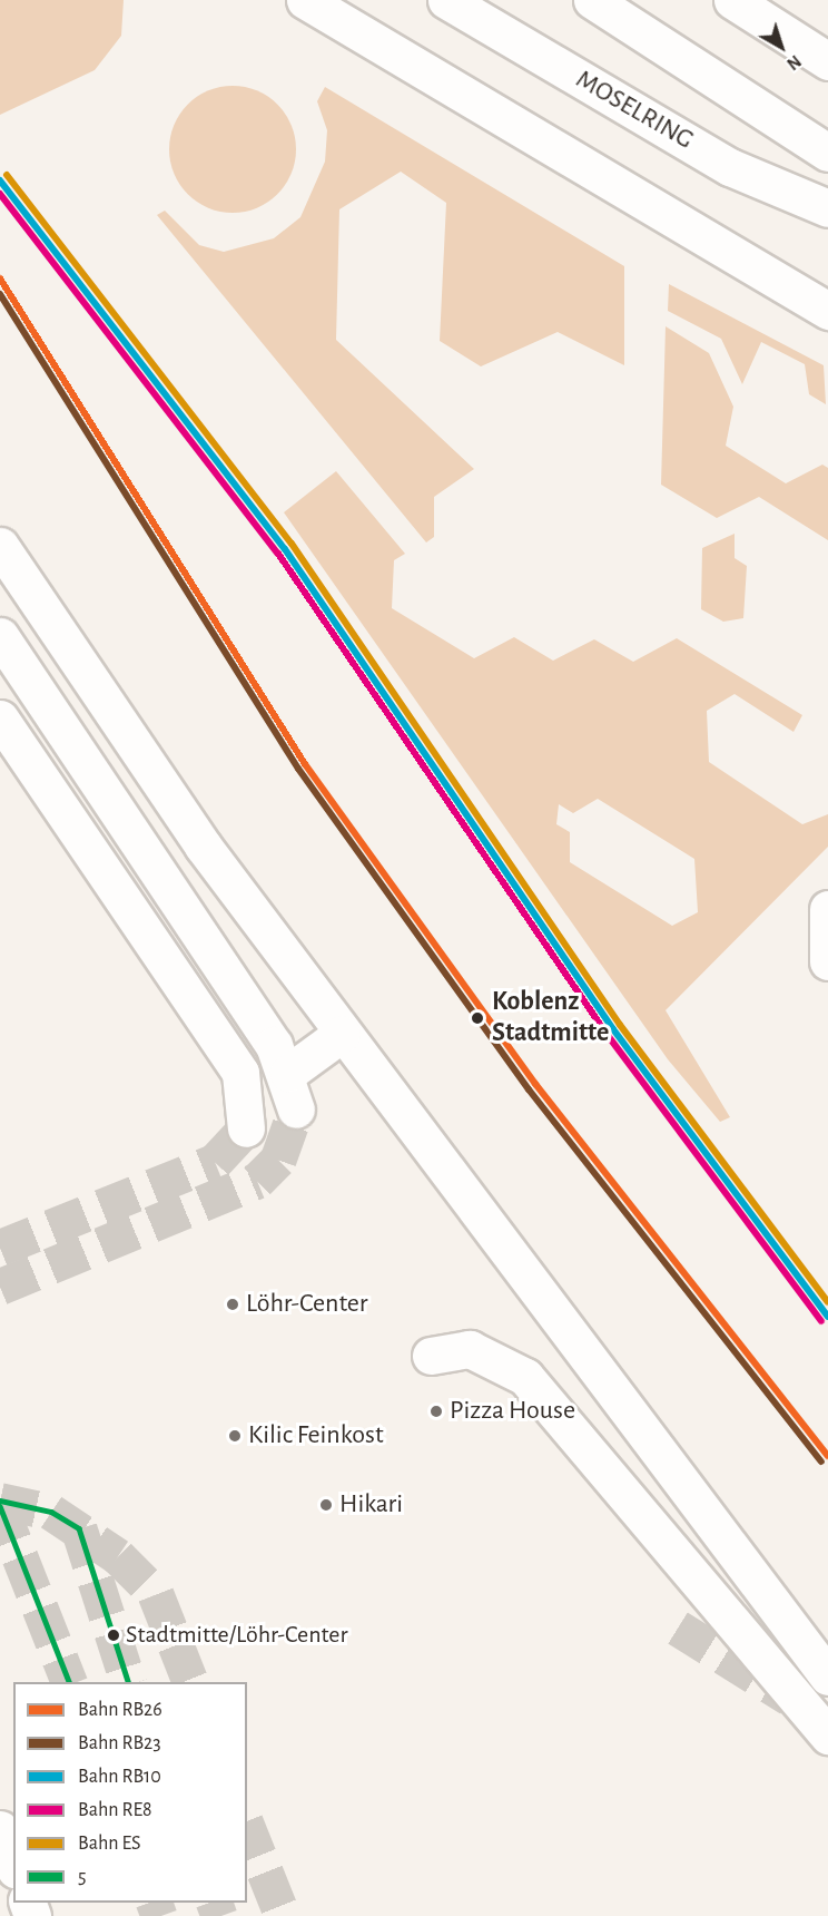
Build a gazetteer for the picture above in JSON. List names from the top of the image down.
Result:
{
  "streets": {
    "main road": ["MOSELRING"]
  },
  "places": [
    "Koblenz Stadtmitte",
    "Löhr-Center",
    "Pizza House",
    "Kilic Feinkost",
    "Hikari",
    "Stadtmitte/Löhr-Center"
  ],
  "lines": [
    "rail line ES",
    "rail line RB10",
    "rail line RE8",
    "rail line RB26",
    "rail line RB23",
    "transit line 5"
  ],
  "legend": [
    "Bahn RB26",
    "Bahn RB23",
    "Bahn RB10",
    "Bahn RE8",
    "Bahn ES",
    "5"
  ],
  "north": "bottom right"
}
